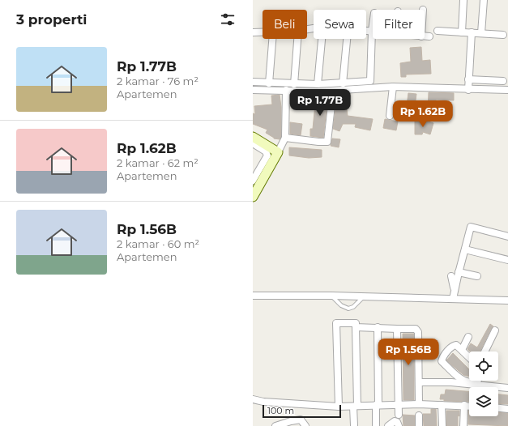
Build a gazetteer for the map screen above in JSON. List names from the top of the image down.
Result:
{
  "scale_bar": "100 m",
  "page": {
    "heading": "3 properti",
    "chip": ["Beli", "Sewa", "Filter"],
    "list": [
      {
        "name": "Rp 1.77B",
        "note": "2 kamar · 76 m² · Apartemen"
      },
      {
        "name": "Rp 1.62B",
        "note": "2 kamar · 62 m² · Apartemen"
      },
      {
        "name": "Rp 1.56B",
        "note": "2 kamar · 60 m² · Apartemen"
      }
    ],
    "price": ["Rp 1.77B", "Rp 1.62B", "Rp 1.56B"],
    "scale": "100 m"
  }
}
